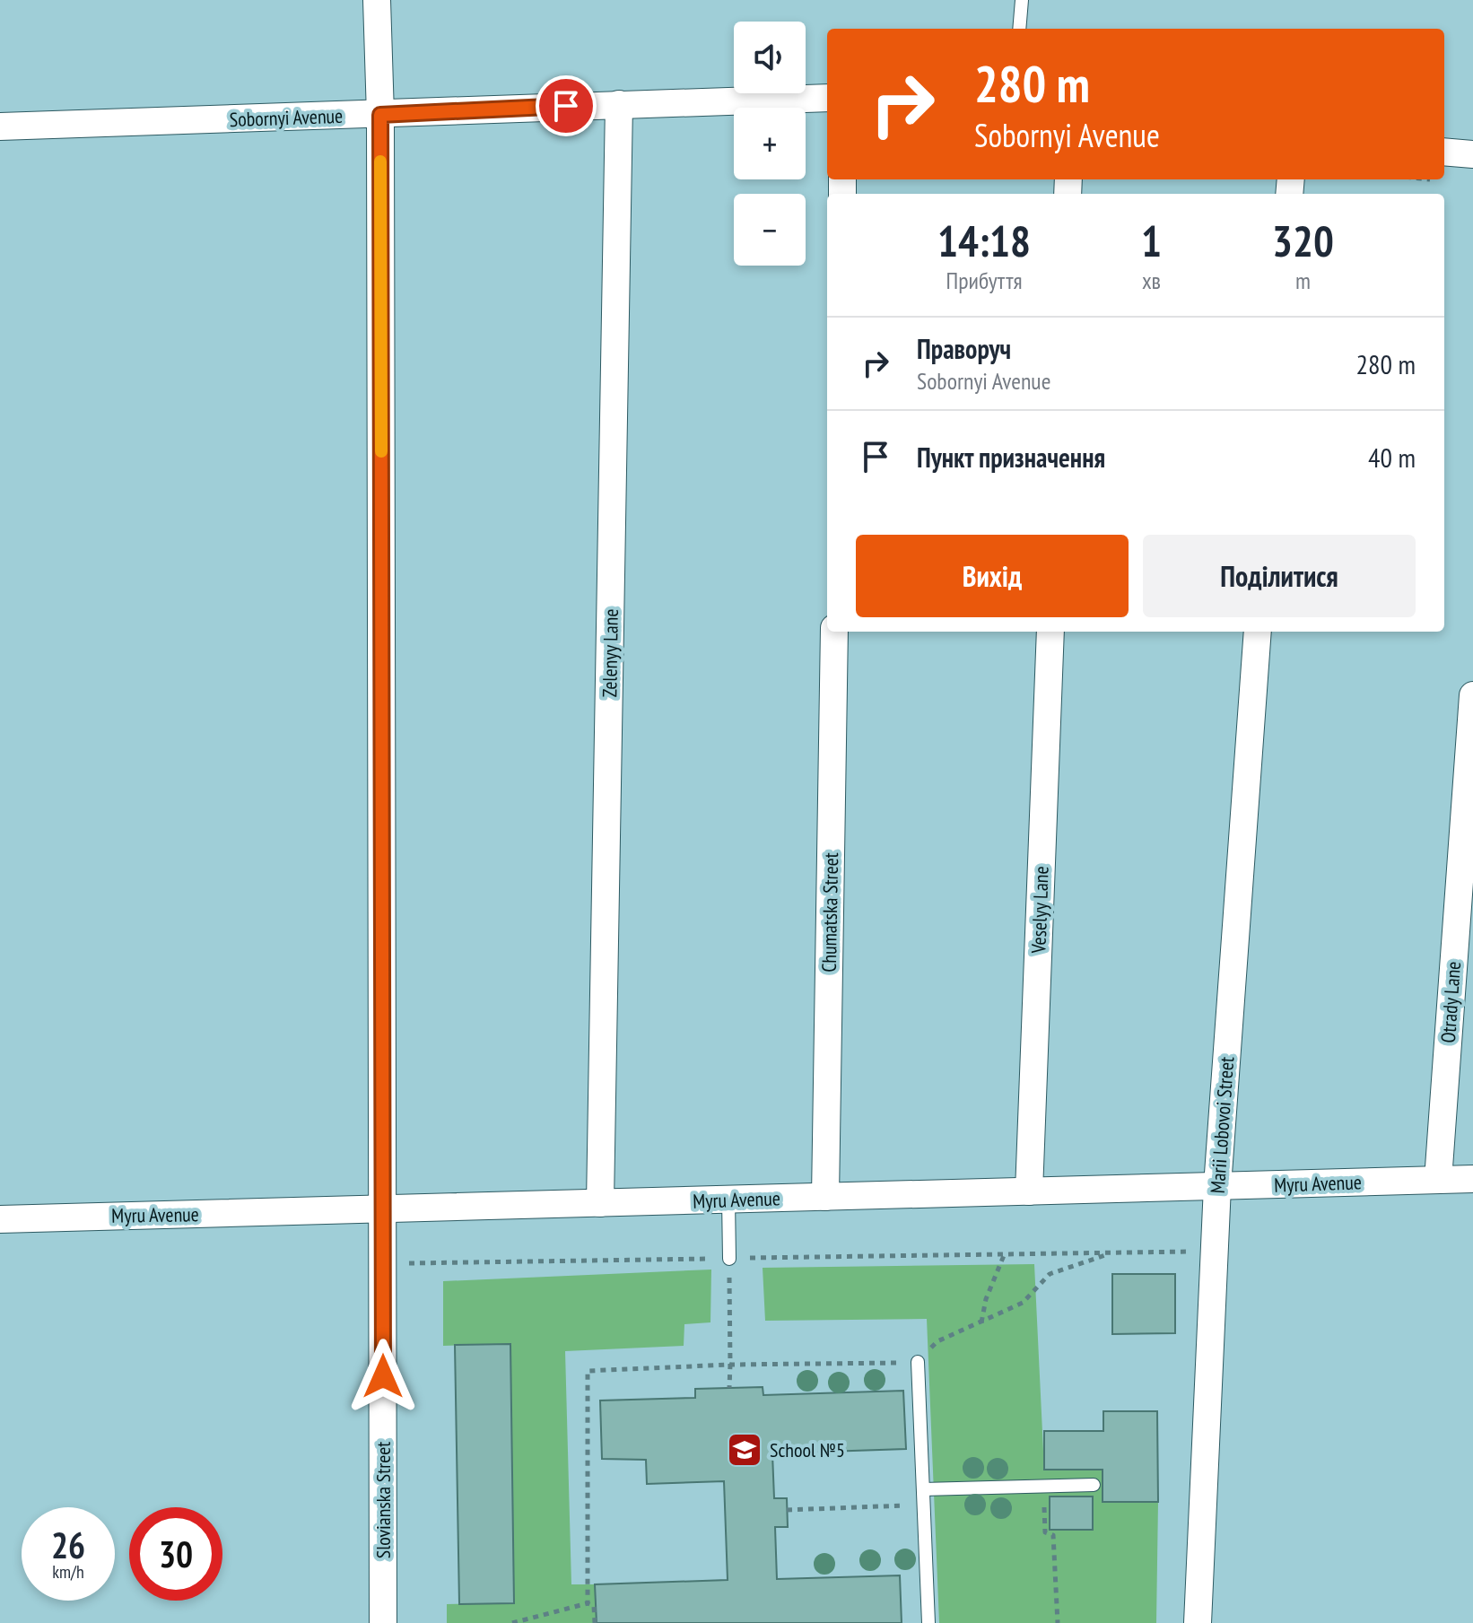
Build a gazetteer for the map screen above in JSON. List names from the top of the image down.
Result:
{
  "streets": {
    "street": [
      "Sobornyi Avenue",
      "Zelenyy Lane",
      "Veselyy Lane",
      "Chumatska Street",
      "Otrady Lane",
      "Marii Lobovoi Street",
      "Myru Avenue",
      "Slovianska Street"
    ]
  },
  "crossings": [
    ["Sobornyi Avenue", "Zelenyy Lane"],
    ["Sobornyi Avenue", "Slovianska Street"],
    ["Zelenyy Lane", "Myru Avenue"],
    ["Veselyy Lane", "Myru Avenue"],
    ["Chumatska Street", "Myru Avenue"],
    ["Otrady Lane", "Myru Avenue"],
    ["Marii Lobovoi Street", "Myru Avenue"],
    ["Myru Avenue", "Slovianska Street"]
  ],
  "places": {
    "school or university": ["School №5"]
  },
  "page": {
    "map_buttons": ["+", "−"],
    "turn": ["280 m", "Sobornyi Avenue"],
    "eta": [
      "14:18",
      "Прибуття",
      "1",
      "хв",
      "320",
      "m"
    ],
    "list": [
      {
        "name": "Праворуч",
        "note": "Sobornyi Avenue",
        "value": "280 m"
      },
      {
        "name": "Пункт призначення",
        "value": "40 m"
      }
    ],
    "buttons": ["Вихід", "Поділитися"],
    "speed": "26 km/h",
    "limit": "30"
  }
}
